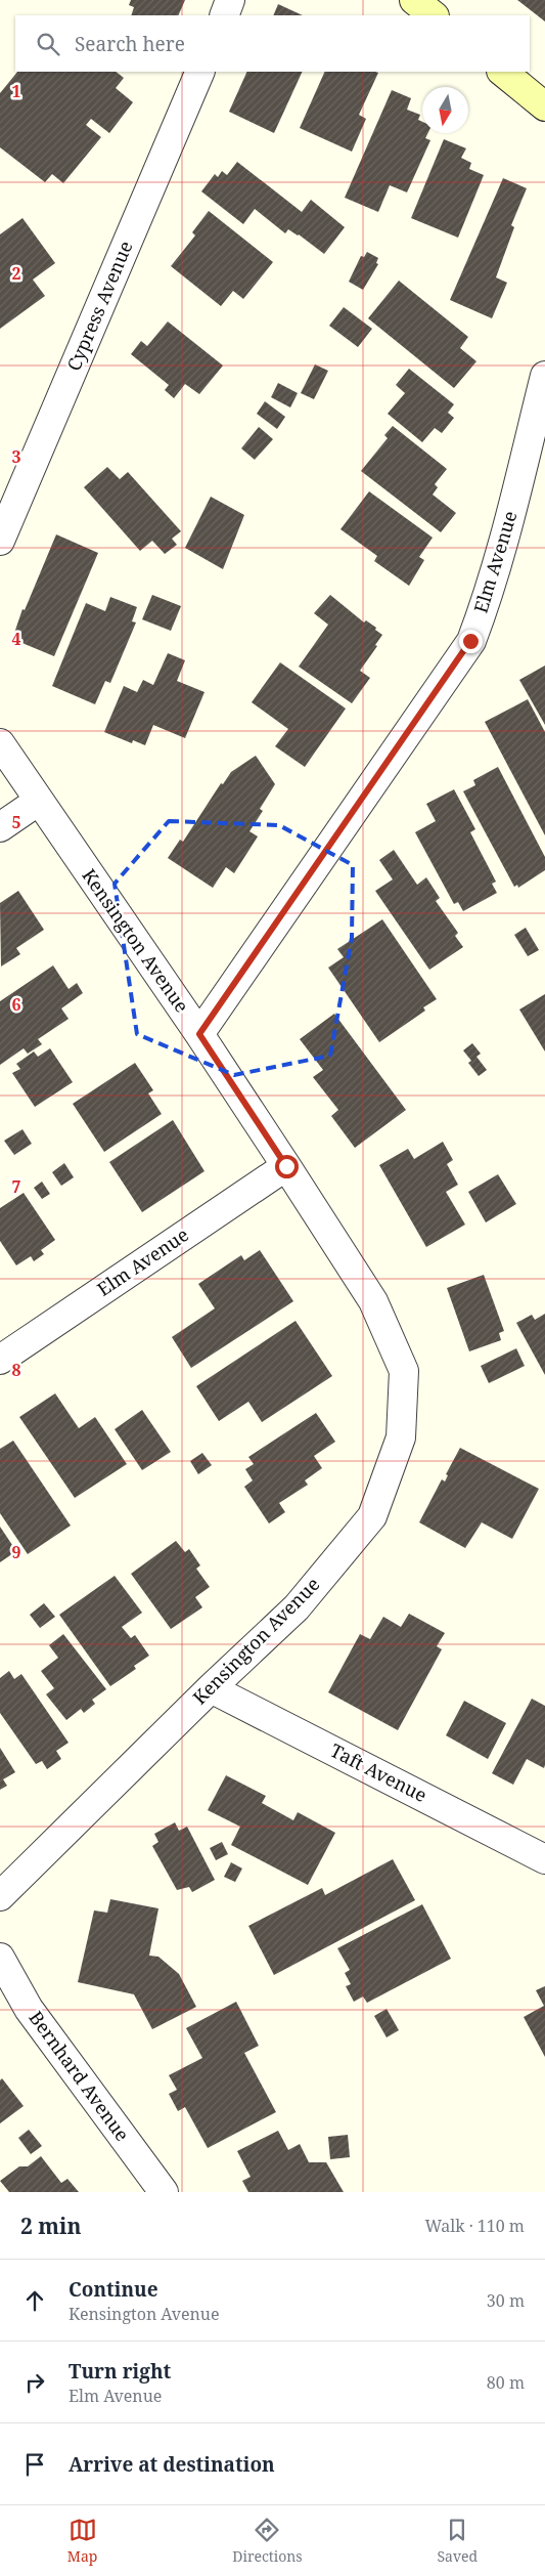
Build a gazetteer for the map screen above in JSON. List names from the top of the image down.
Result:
{
  "streets": {
    "street": [
      "Cypress Avenue",
      "Elm Avenue",
      "Kensington Avenue",
      "Taft Avenue",
      "Bernhard Avenue"
    ]
  },
  "crossings": [
    ["Elm Avenue", "Kensington Avenue"],
    ["Kensington Avenue", "Taft Avenue"]
  ],
  "north": "bottom",
  "page": {
    "search": "Search here",
    "heading": ["2 min", "Walk · 110 m"],
    "list": [
      ["Continue", "Kensington Avenue", "30 m"],
      ["Turn right", "Elm Avenue", "80 m"],
      "Arrive at destination"
    ],
    "nav": ["Map", "Directions", "Saved"]
  },
  "grid": {
    "rows": [
      "1",
      "2",
      "3",
      "4",
      "5",
      "6",
      "7",
      "8",
      "9"
    ]
  }
}
